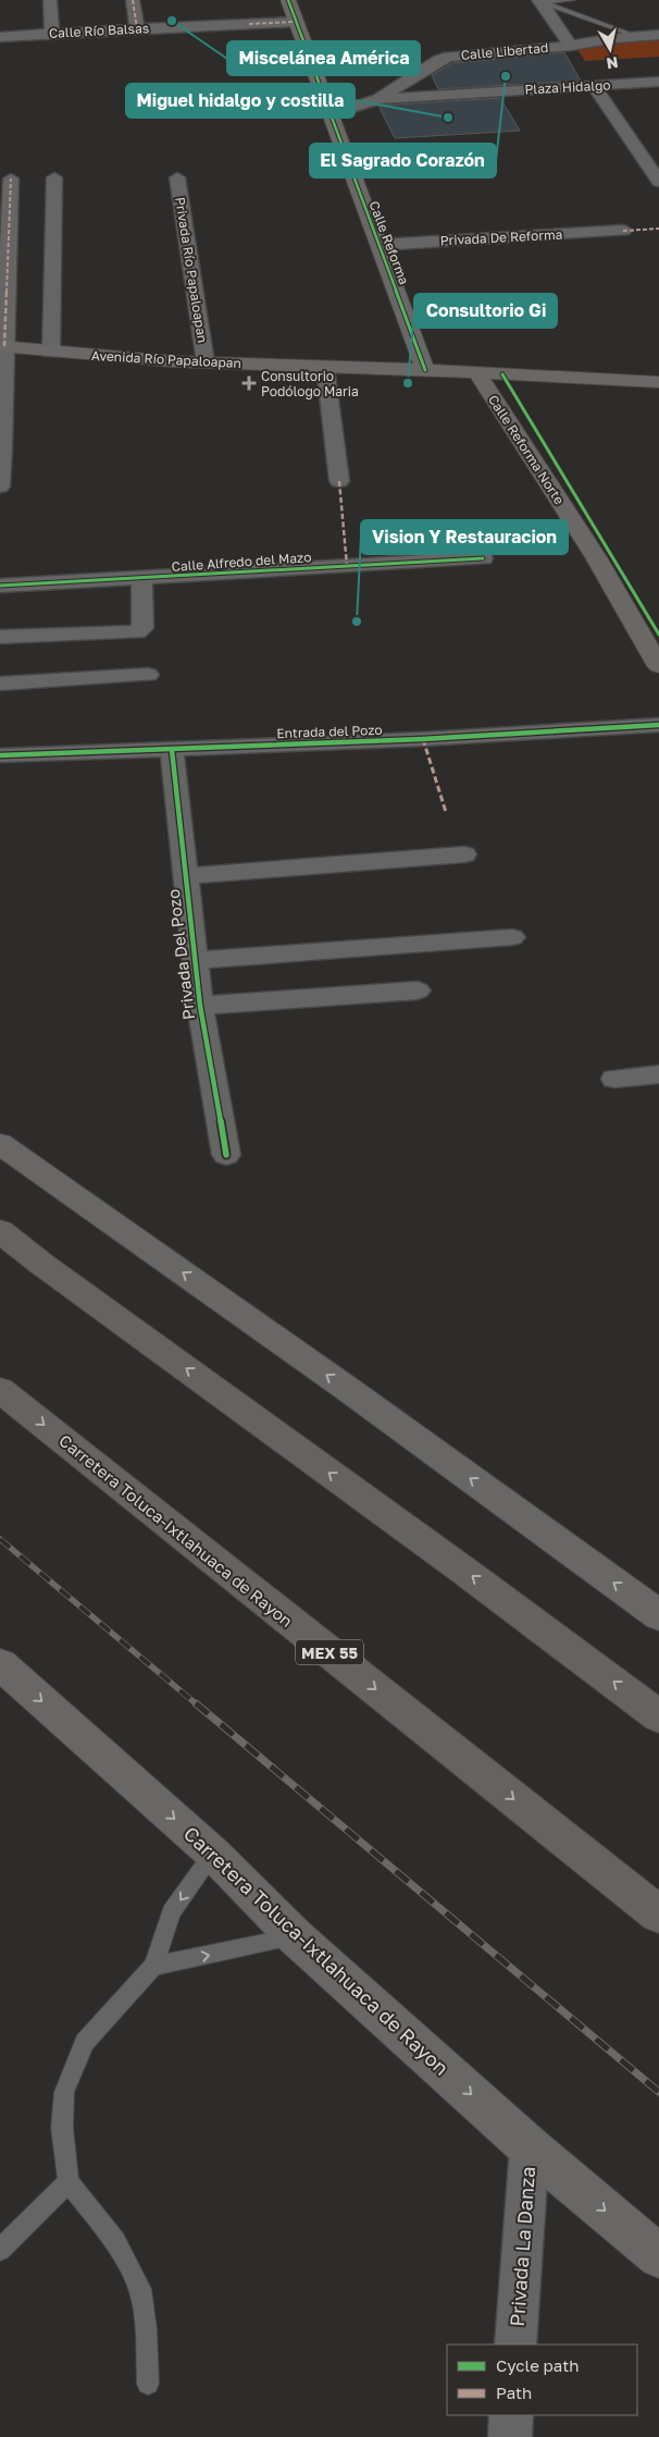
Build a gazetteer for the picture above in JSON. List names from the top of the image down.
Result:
{
  "streets": {
    "highway": ["Carretera Toluca-Ixtlahuaca de Rayon", "MEX 55"],
    "main road": ["Calle Reforma", "Avenida Río Papaloapan", "Calle Reforma Norte"],
    "street": [
      "Calle Río Balsas",
      "Calle Libertad",
      "Plaza Hidalgo",
      "Privada De Reforma",
      "Privada Río Papaloapan",
      "Calle Alfredo del Mazo",
      "Entrada del Pozo",
      "Privada Del Pozo",
      "Privada La Danza"
    ]
  },
  "crossings": [
    ["Calle Río Balsas", "Calle Reforma"],
    ["Calle Libertad", "Plaza Hidalgo"],
    ["Calle Libertad", "Calle Reforma"],
    ["Privada De Reforma", "Calle Reforma"],
    ["Calle Reforma", "Avenida Río Papaloapan"],
    ["Privada Río Papaloapan", "Avenida Río Papaloapan"],
    ["Avenida Río Papaloapan", "Calle Reforma Norte"],
    ["Entrada del Pozo", "Privada Del Pozo"],
    ["Carretera Toluca-Ixtlahuaca de Rayon", "Privada La Danza"]
  ],
  "places": {
    "other": [
      "Miscelánea América",
      "El Sagrado Corazón",
      "Miguel hidalgo y costilla",
      "Consultorio Gi",
      "Vision Y Restauracion"
    ],
    "health": ["Consultorio Podólogo Maria"]
  },
  "legend": ["Cycle path", "Path"],
  "north": "bottom"
}
